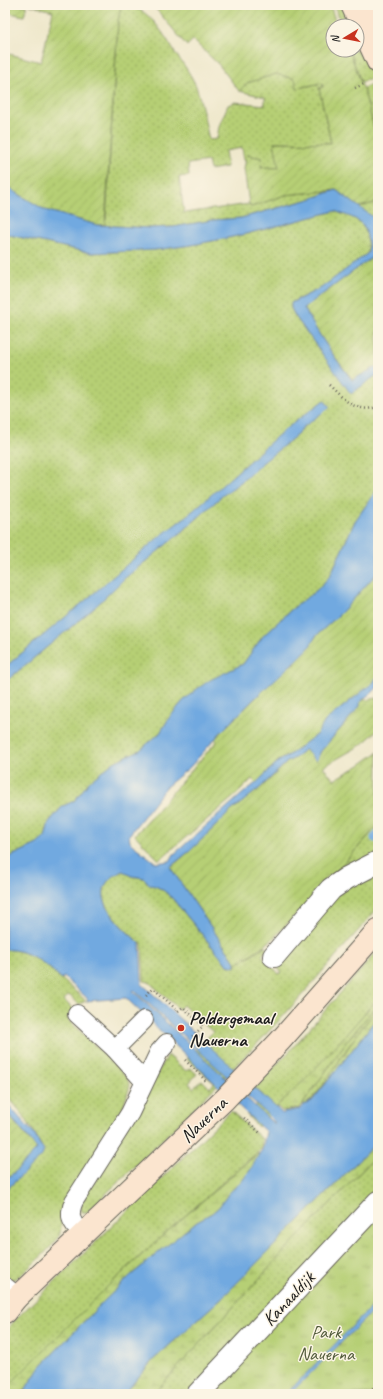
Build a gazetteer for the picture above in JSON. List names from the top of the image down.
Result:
{
  "streets": {
    "street": ["Nauerna", "Kanaaldijk"]
  },
  "parks": ["Park Nauerna"],
  "places": ["Poldergemaal Nauerna"],
  "north": "left"
}
